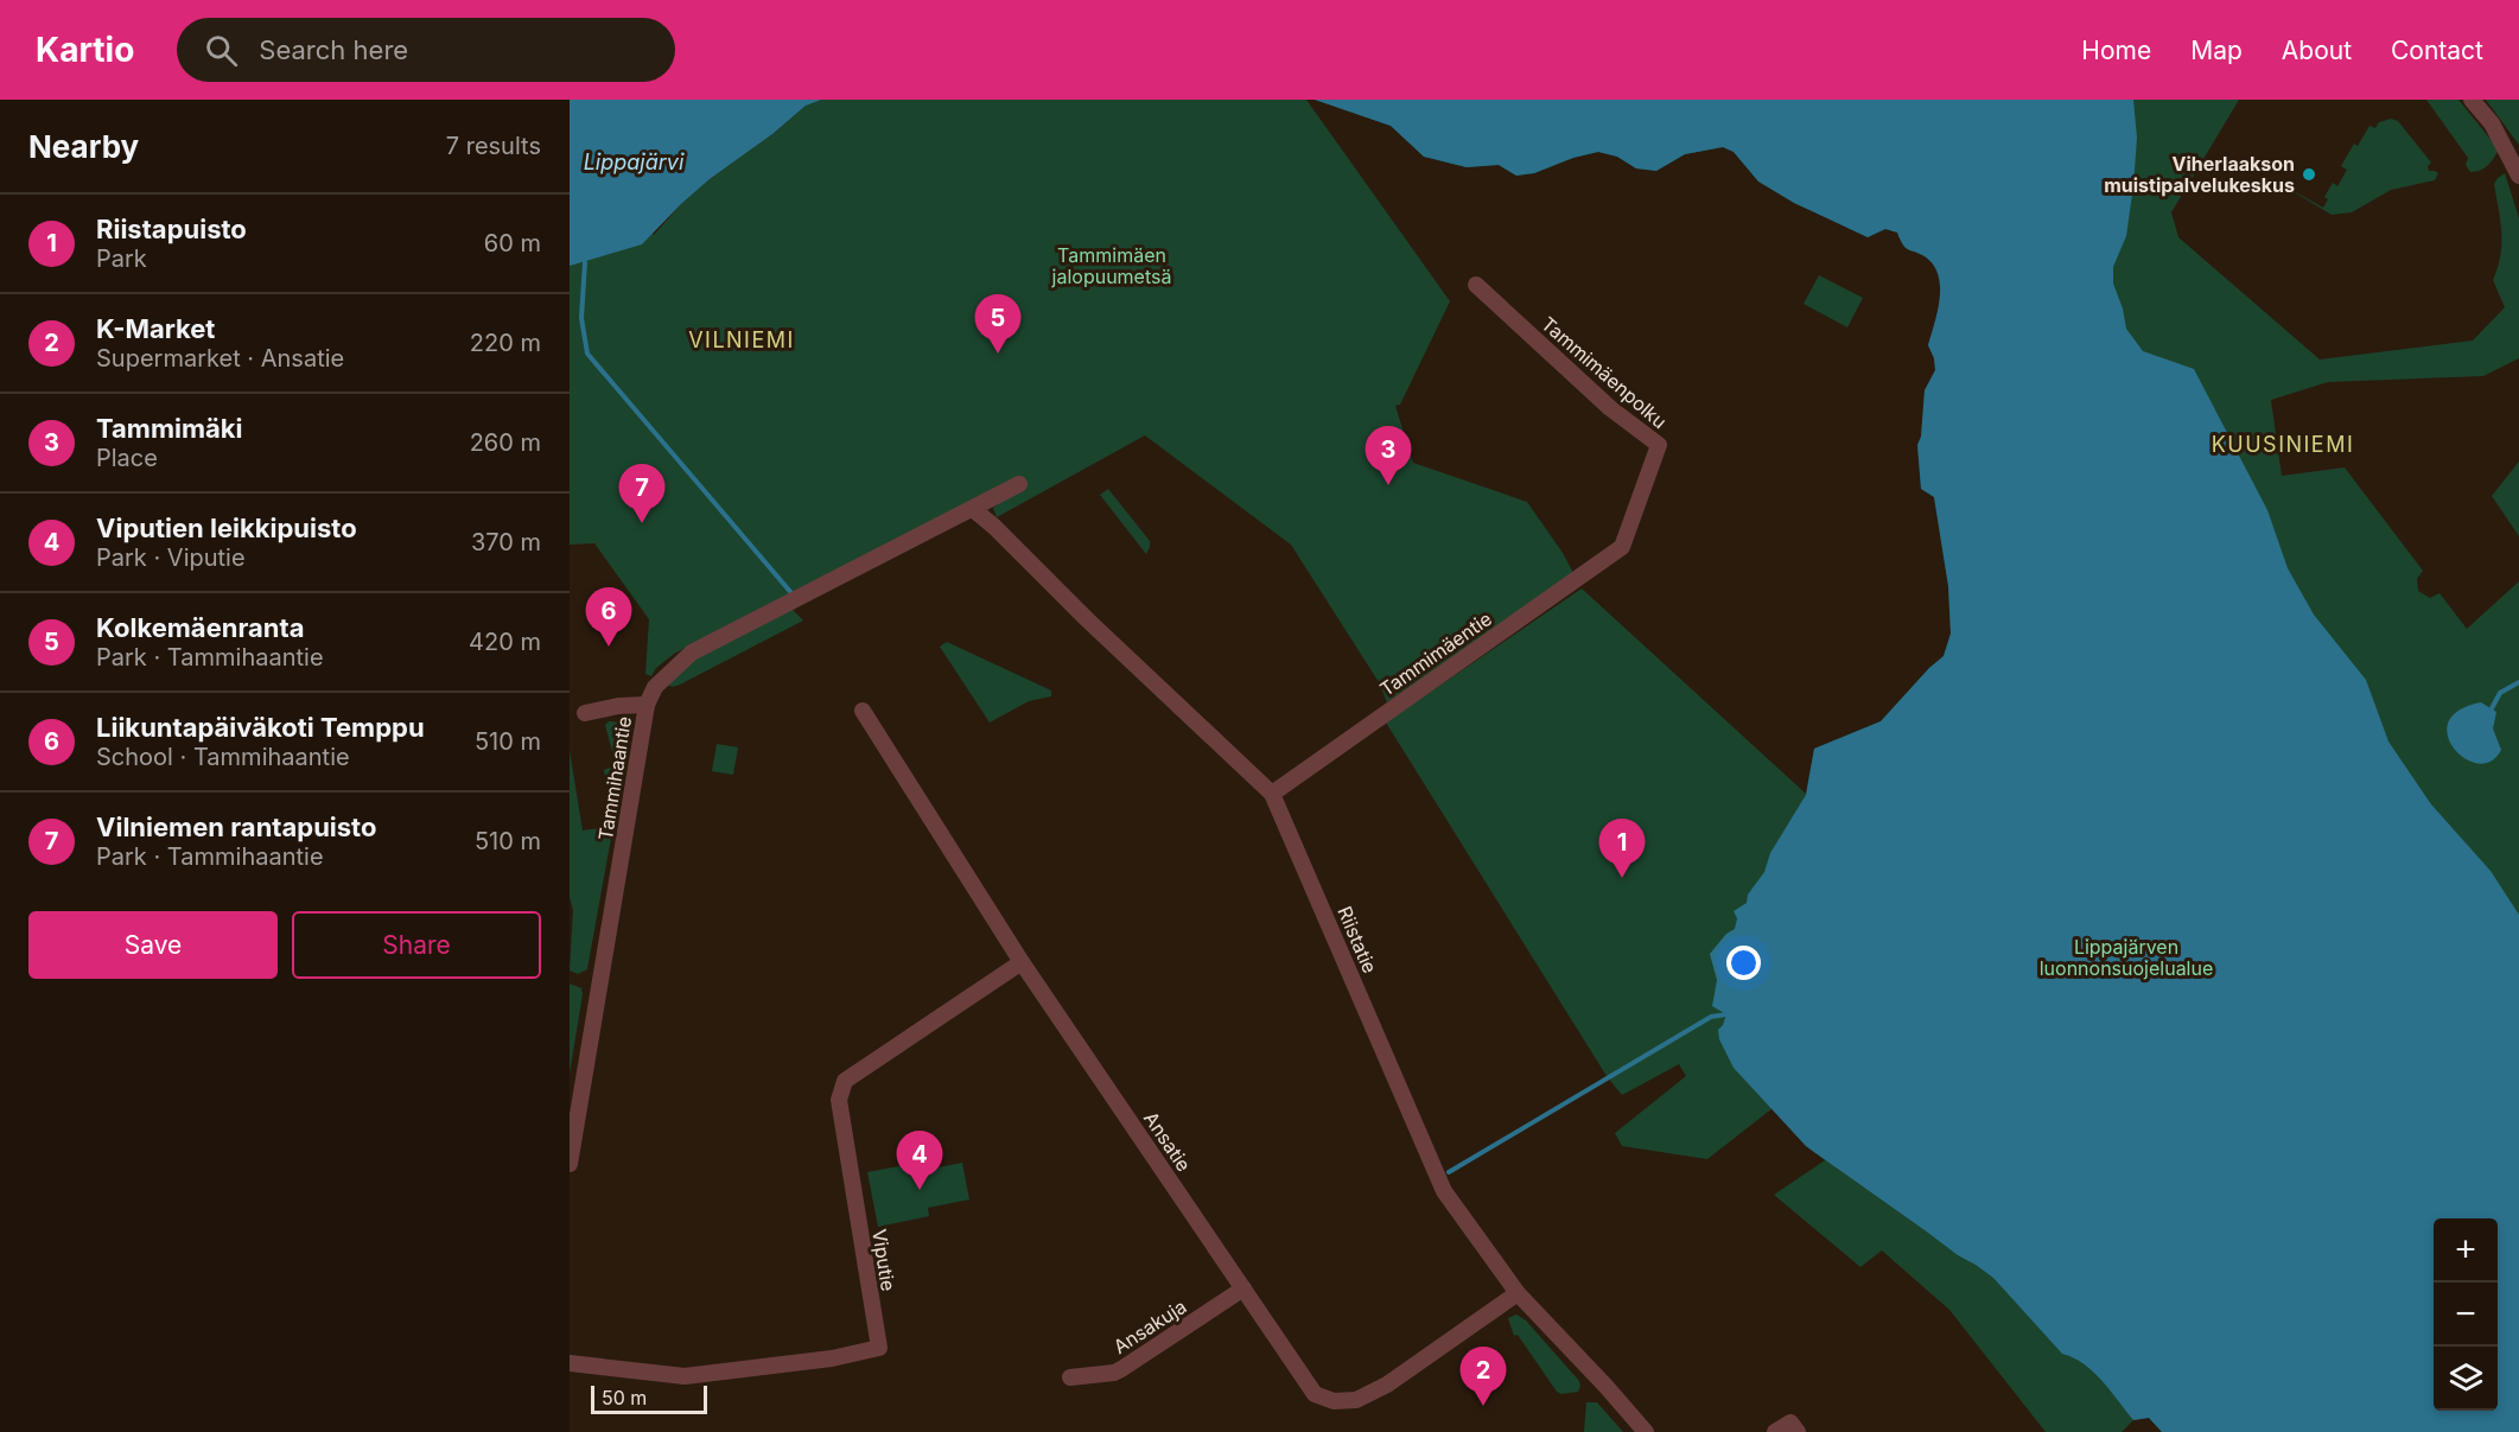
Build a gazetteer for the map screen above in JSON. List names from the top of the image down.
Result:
{
  "streets": {
    "street": [
      "Tammimäenpolku",
      "Tammimäentie",
      "Tammihaantie",
      "Riistatie",
      "Ansatie",
      "Viputie",
      "Ansakuja"
    ]
  },
  "crossings": [
    ["Tammimäenpolku", "Tammimäentie"],
    ["Tammimäentie", "Riistatie"],
    ["Tammihaantie", "Riistatie"],
    ["Riistatie", "Ansatie"],
    ["Ansatie", "Viputie"],
    ["Ansatie", "Ansakuja"]
  ],
  "districts": ["VILNIEMI", "KUUSINIEMI"],
  "water": ["Lippajärvi"],
  "parks": ["Tammimäen jalopuumetsä", "Lippajärven luonnonsuojelualue"],
  "places": ["Viherlaakson muistipalvelukeskus"],
  "scale_bar": "50 m",
  "page": {
    "header": "Kartio",
    "search": "Search here",
    "nav": [
      "Home",
      "Map",
      "About",
      "Contact"
    ],
    "heading": ["Nearby", "7 results"],
    "list": [
      {
        "mark": "1",
        "name": "Riistapuisto",
        "note": "Park",
        "value": "60 m"
      },
      {
        "mark": "2",
        "name": "K-Market",
        "note": "Supermarket · Ansatie",
        "value": "220 m"
      },
      {
        "mark": "3",
        "name": "Tammimäki",
        "note": "Place",
        "value": "260 m"
      },
      {
        "mark": "4",
        "name": "Viputien leikkipuisto",
        "note": "Park · Viputie",
        "value": "370 m"
      },
      {
        "mark": "5",
        "name": "Kolkemäenranta",
        "note": "Park · Tammihaantie",
        "value": "420 m"
      },
      {
        "mark": "6",
        "name": "Liikuntapäiväkoti Temppu",
        "note": "School · Tammihaantie",
        "value": "510 m"
      },
      {
        "mark": "7",
        "name": "Vilniemen rantapuisto",
        "note": "Park · Tammihaantie",
        "value": "510 m"
      }
    ],
    "pins": [
      "5",
      "3",
      "7",
      "6",
      "1",
      "4",
      "2"
    ],
    "buttons": ["Save", "Share"],
    "map_buttons": ["+", "−"],
    "scale": "50 m"
  }
}
